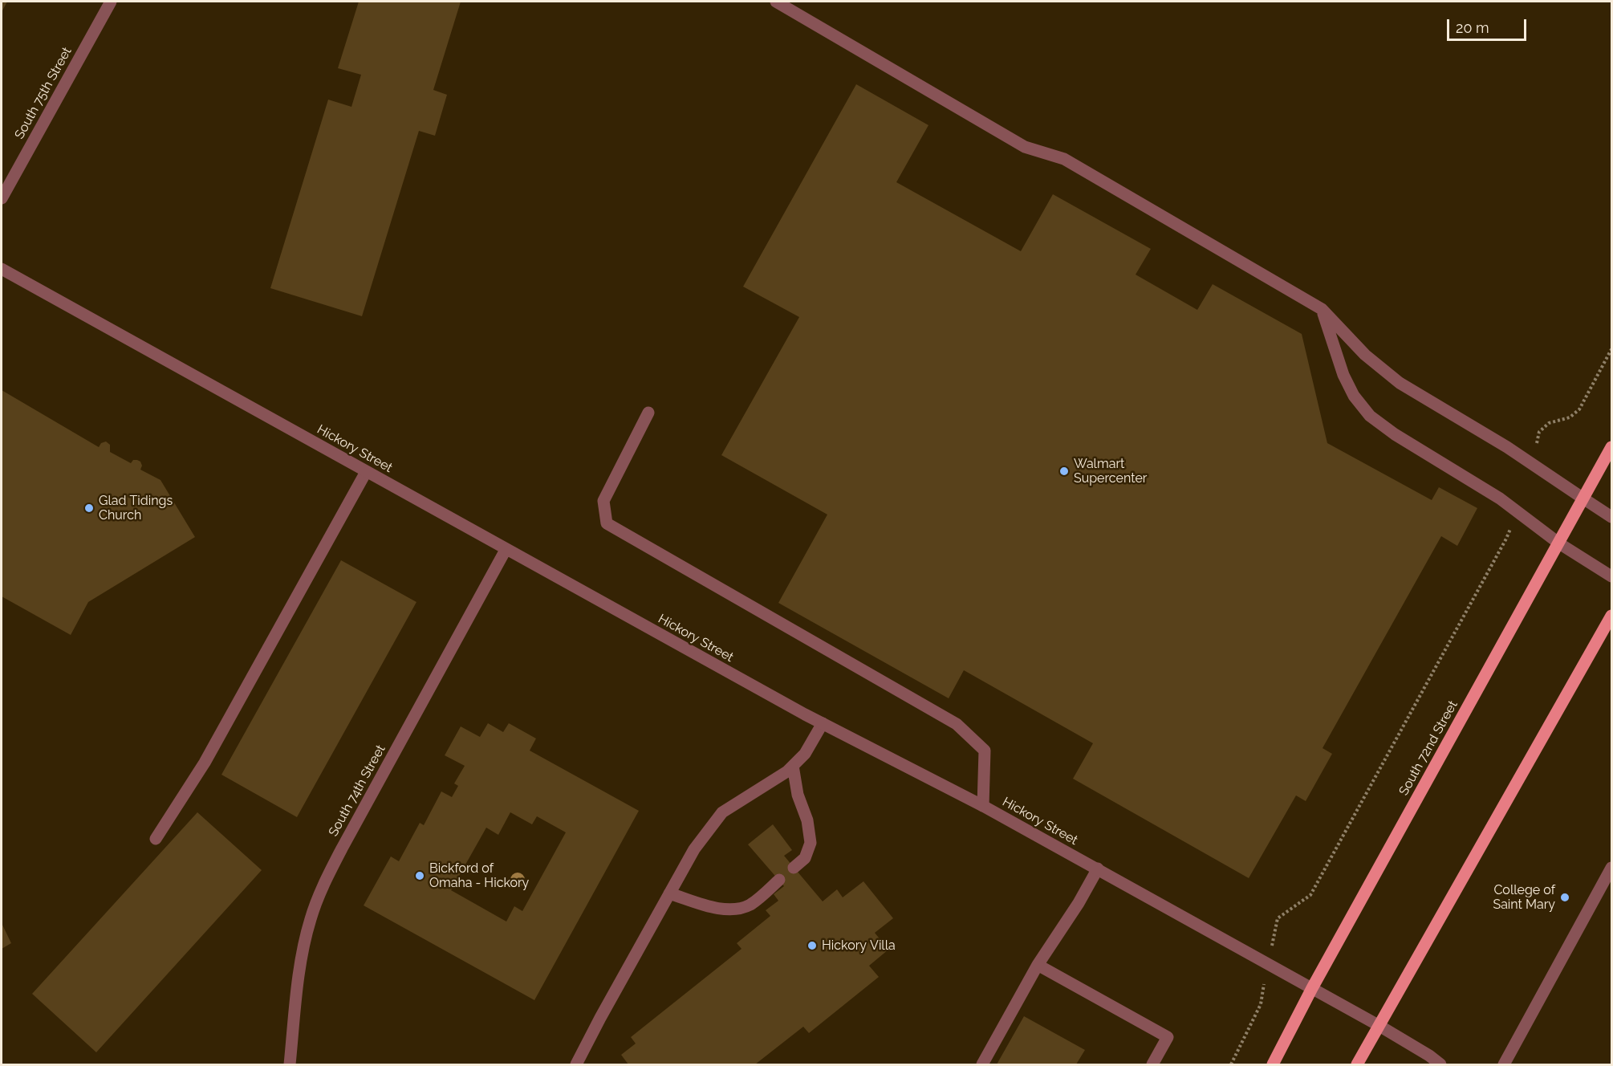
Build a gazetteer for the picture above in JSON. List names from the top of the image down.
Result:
{
  "streets": {
    "main road": ["South 72nd Street"],
    "street": ["South 75th Street", "Hickory Street", "South 74th Street"]
  },
  "crossings": [
    ["Hickory Street", "South 72nd Street"],
    ["Hickory Street", "South 74th Street"]
  ],
  "places": [
    "Walmart Supercenter",
    "Glad Tidings Church",
    "Bickford of Omaha - Hickory",
    "College of Saint Mary",
    "Hickory Villa"
  ],
  "scale_bar": "20 m"
}
